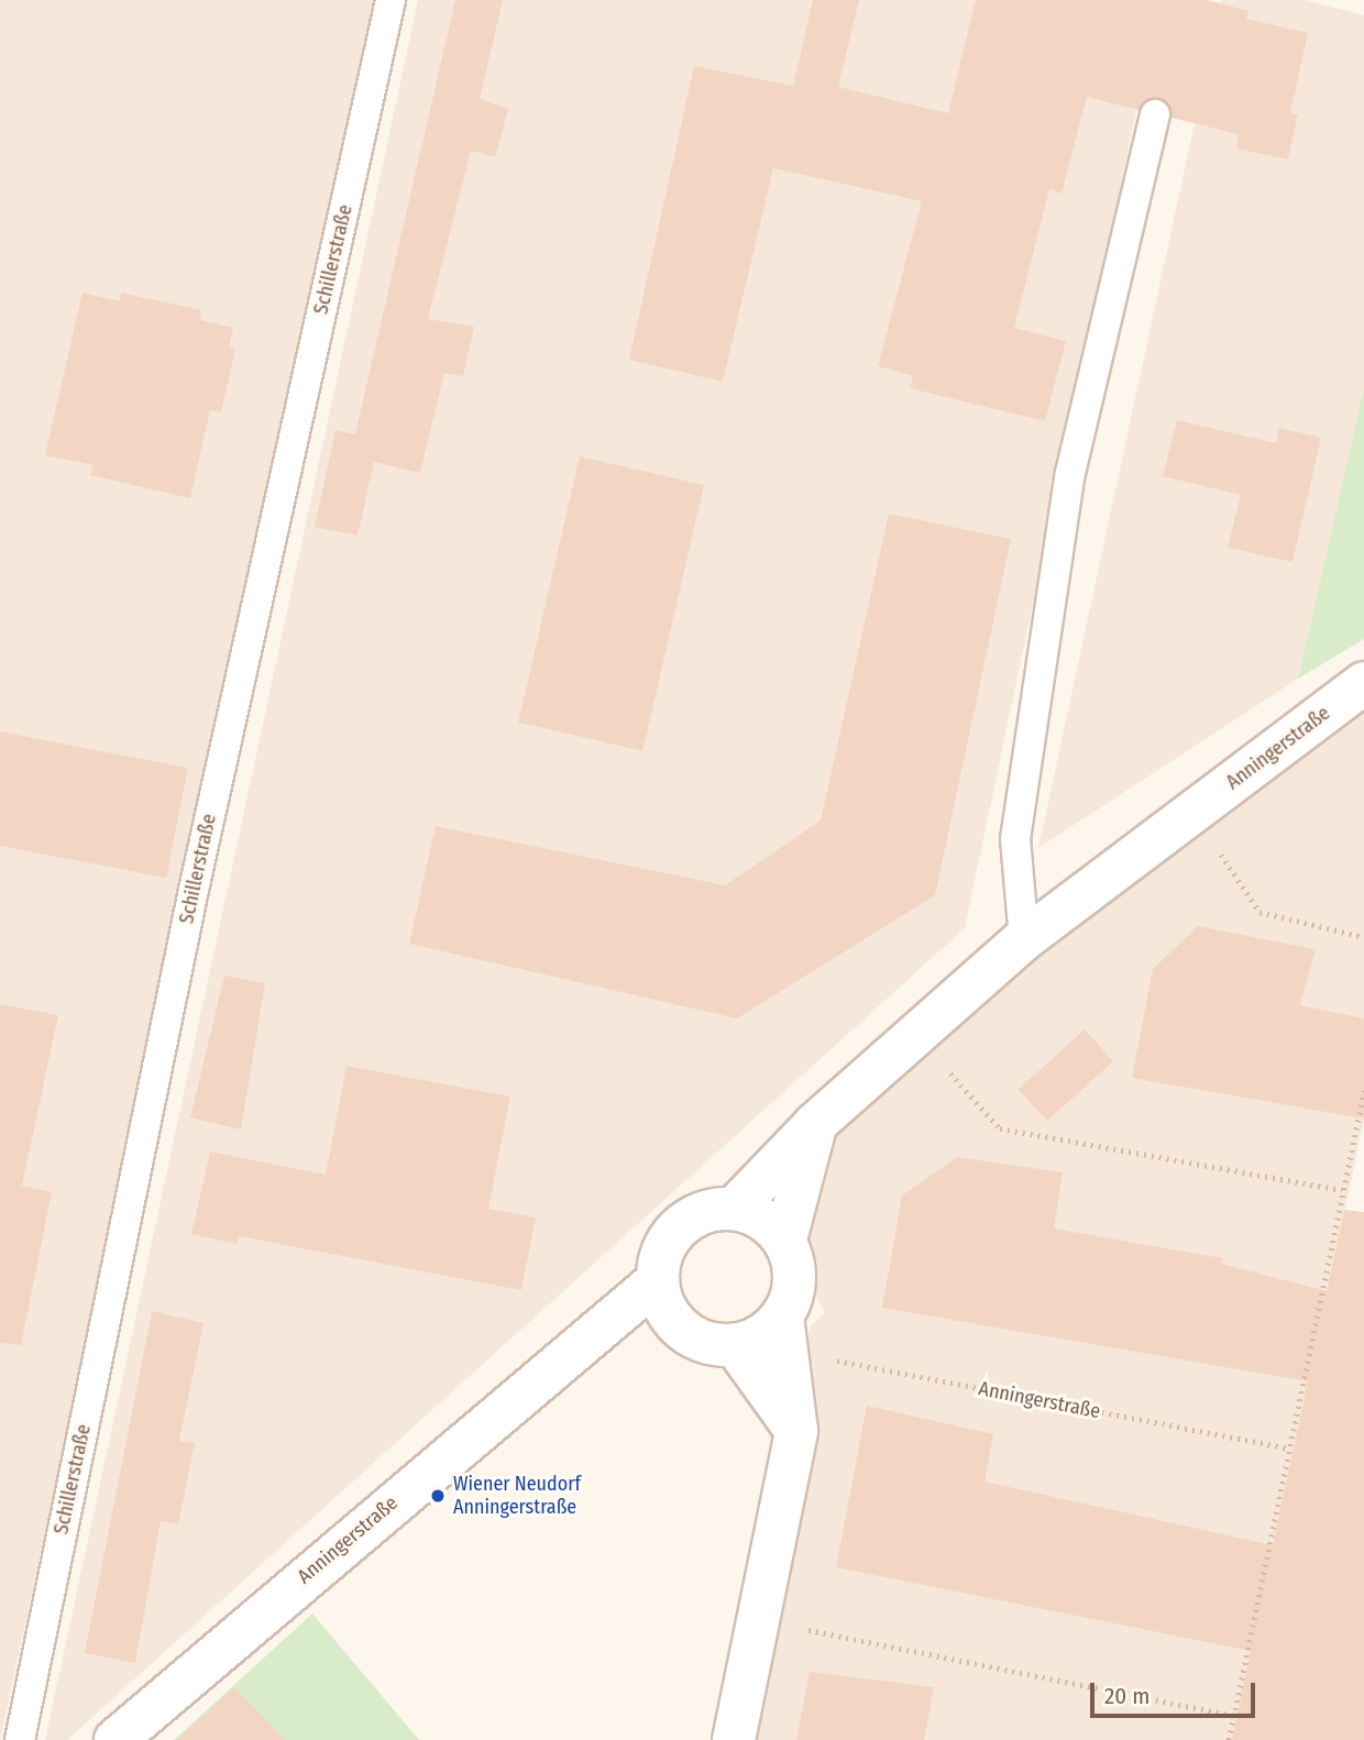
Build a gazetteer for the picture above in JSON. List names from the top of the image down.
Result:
{
  "streets": {
    "street": ["Anningerstraße"],
    "lane": ["Schillerstraße"]
  },
  "places": ["Wiener Neudorf Anningerstraße"],
  "scale_bar": "20 m"
}
